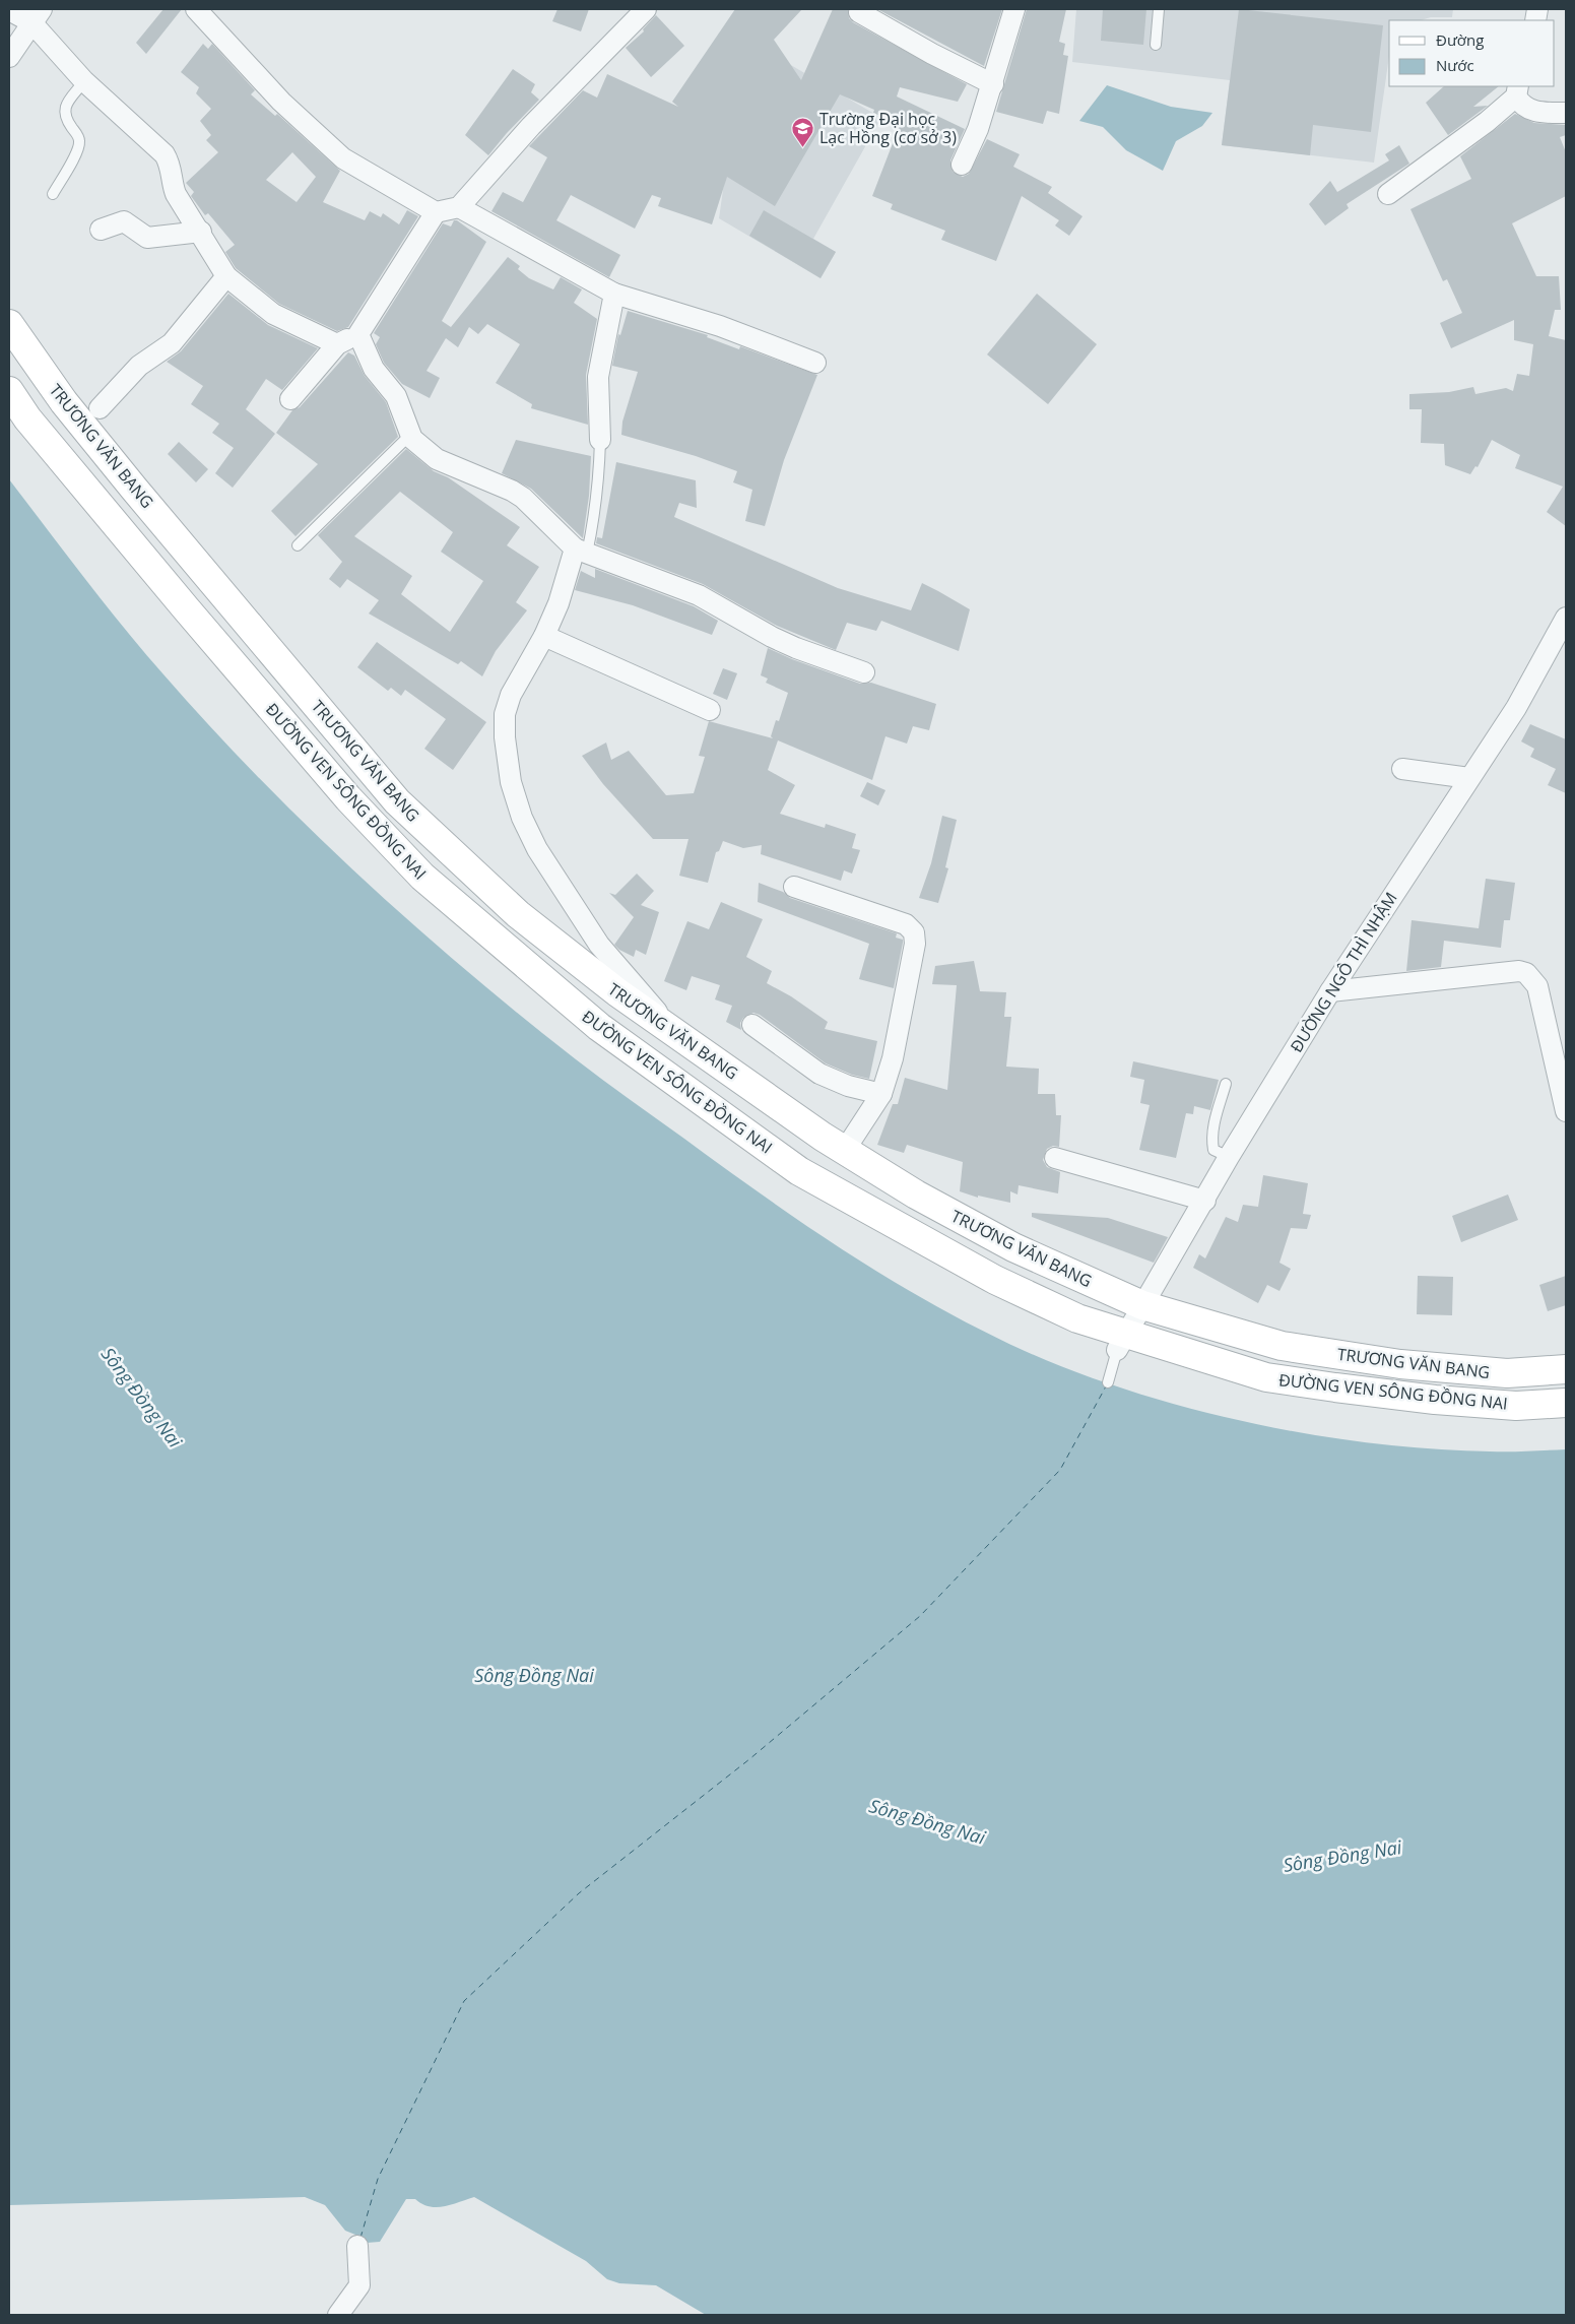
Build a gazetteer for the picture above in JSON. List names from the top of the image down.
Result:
{
  "streets": {
    "main road": ["TRƯƠNG VĂN BANG", "ĐƯỜNG VEN SÔNG ĐỒNG NAI"],
    "street": ["ĐƯỜNG NGÔ THÌ NHẬM"]
  },
  "crossings": [
    ["TRƯƠNG VĂN BANG", "ĐƯỜNG NGÔ THÌ NHẬM"],
    ["ĐƯỜNG VEN SÔNG ĐỒNG NAI", "ĐƯỜNG NGÔ THÌ NHẬM"]
  ],
  "water": ["Sông Đồng Nai"],
  "places": {
    "school or university": ["Trường Đại học Lạc Hồng (cơ sở 3)"]
  },
  "legend": ["Đường", "Nước"]
}
